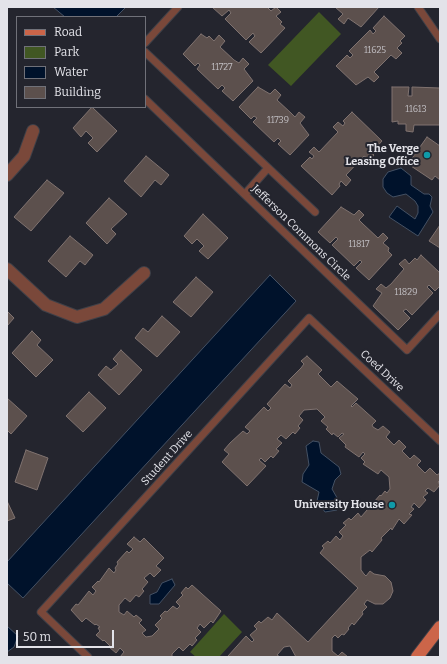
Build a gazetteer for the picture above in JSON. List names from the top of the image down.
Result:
{
  "streets": {
    "lane": ["Jefferson Commons Circle", "Coed Drive", "Student Drive"]
  },
  "crossings": [
    ["Coed Drive", "Student Drive"]
  ],
  "places": ["The Verge Leasing Office", "University House"],
  "house_numbers": [
    "11625",
    "11727",
    "11613",
    "11739",
    "11817",
    "11829"
  ],
  "legend": [
    "Road",
    "Park",
    "Water",
    "Building"
  ],
  "scale_bar": "50 m"
}
